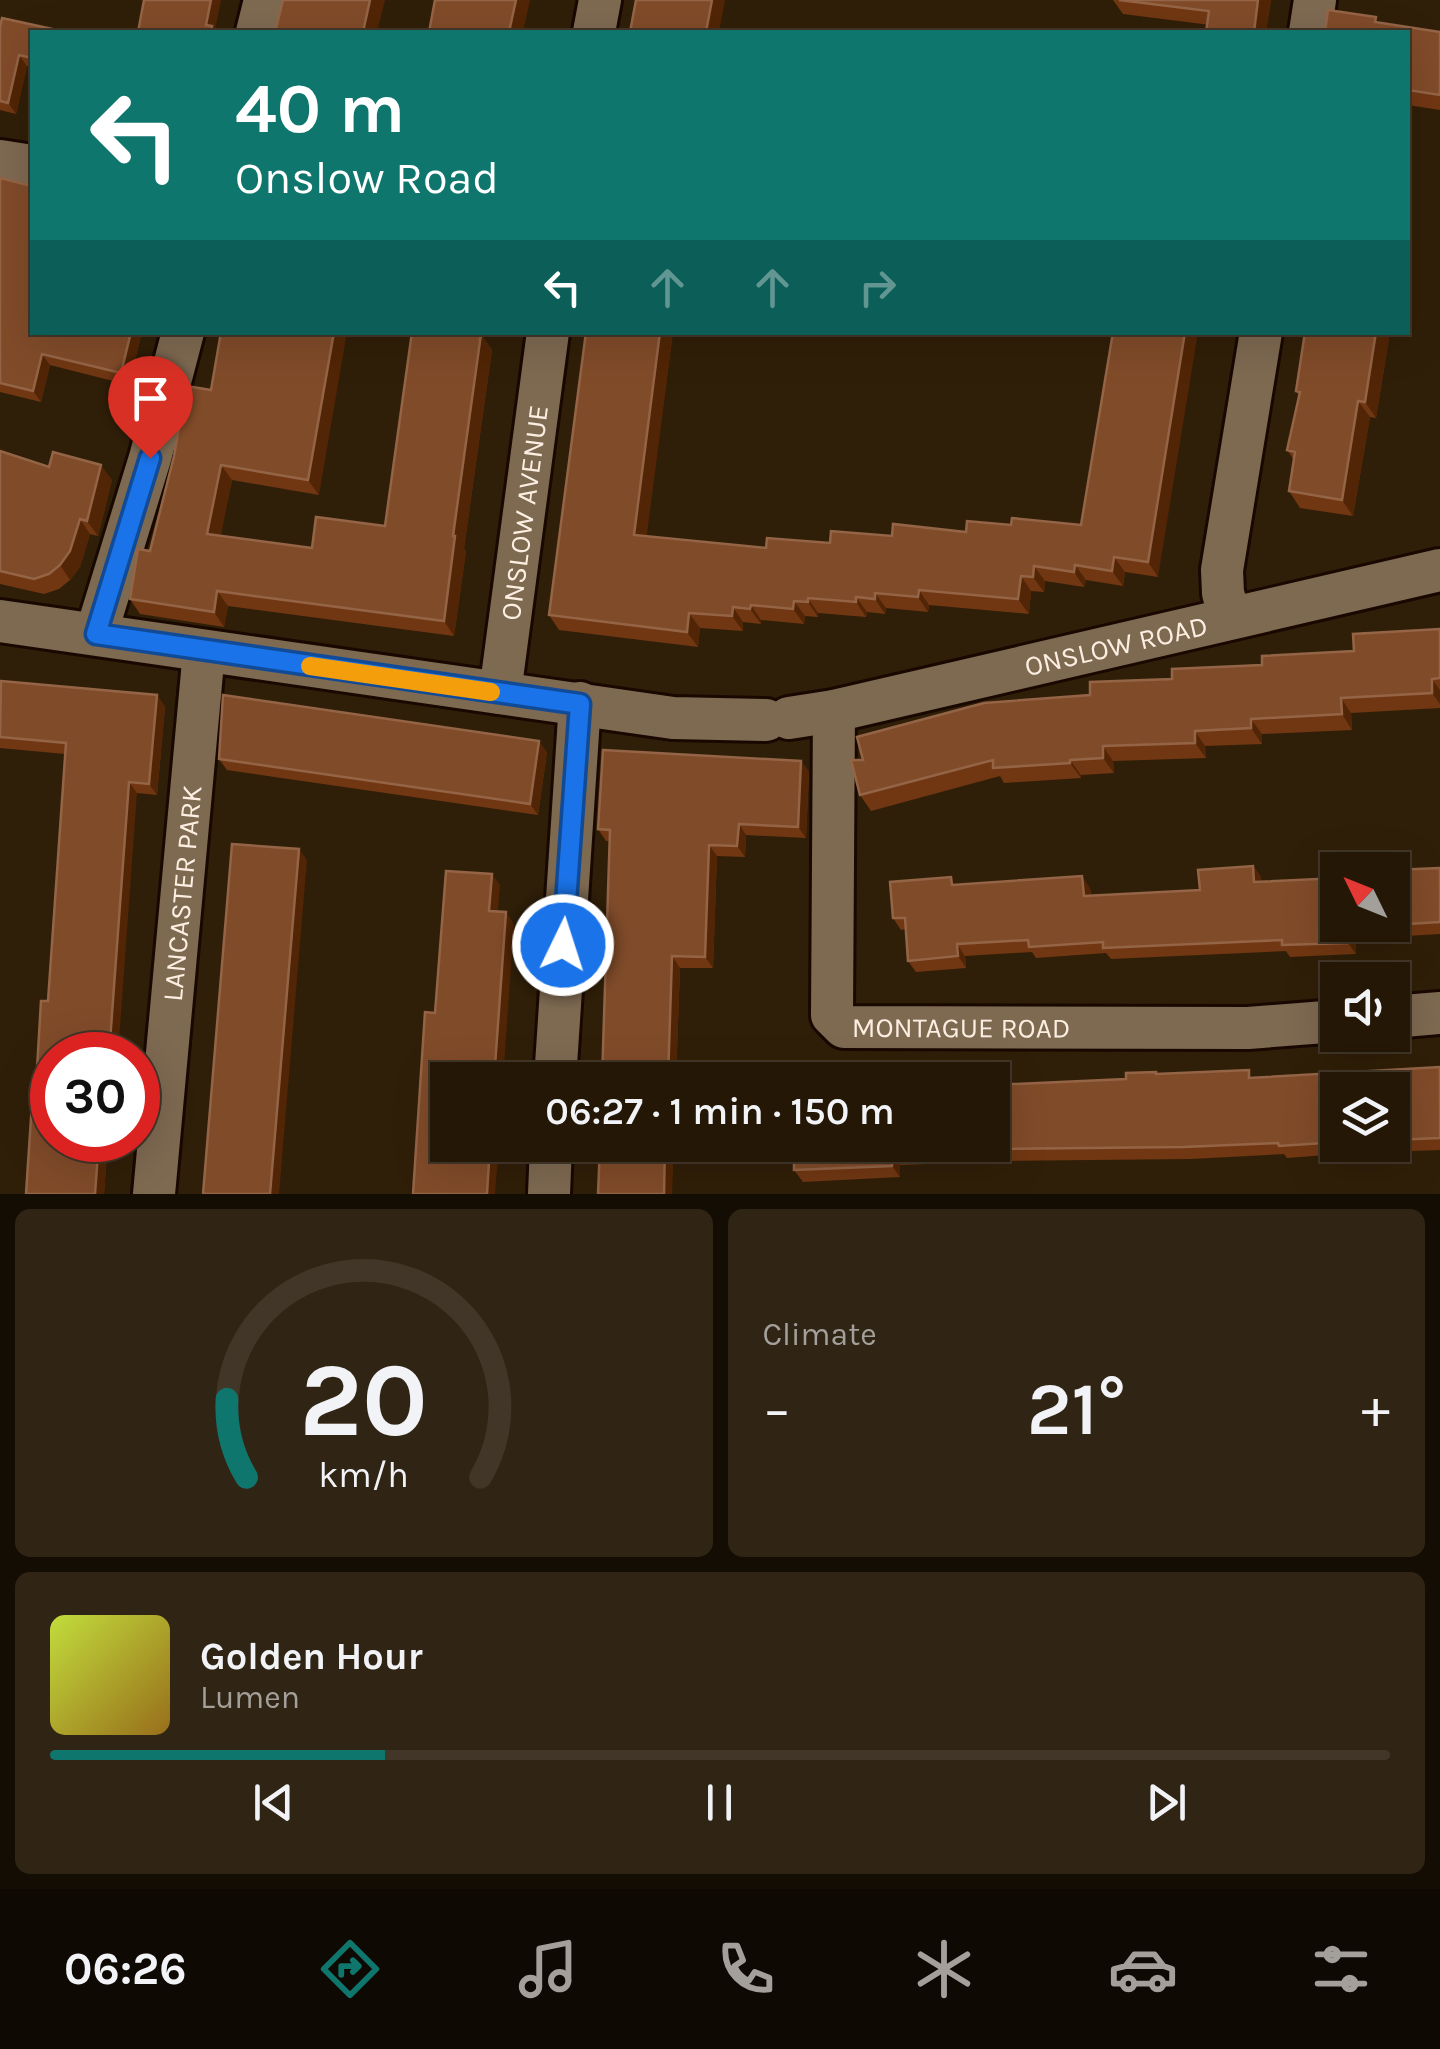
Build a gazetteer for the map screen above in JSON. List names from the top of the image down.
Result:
{
  "streets": {
    "street": [
      "ONSLOW AVENUE",
      "ONSLOW ROAD",
      "LANCASTER PARK",
      "MONTAGUE ROAD"
    ]
  },
  "crossings": [
    ["ONSLOW AVENUE", "ONSLOW ROAD"],
    ["ONSLOW ROAD", "LANCASTER PARK"],
    ["ONSLOW ROAD", "MONTAGUE ROAD"]
  ],
  "north": "top left",
  "page": {
    "turn": ["40 m", "Onslow Road"],
    "limit": "30",
    "trip": "06:27 · 1 min · 150 m",
    "tile": "Climate",
    "heat": ["−", "21°", "+"],
    "song": ["Golden Hour", "Lumen"],
    "tabs": "06:26",
    "gauge": ["20", "km/h"]
  }
}
